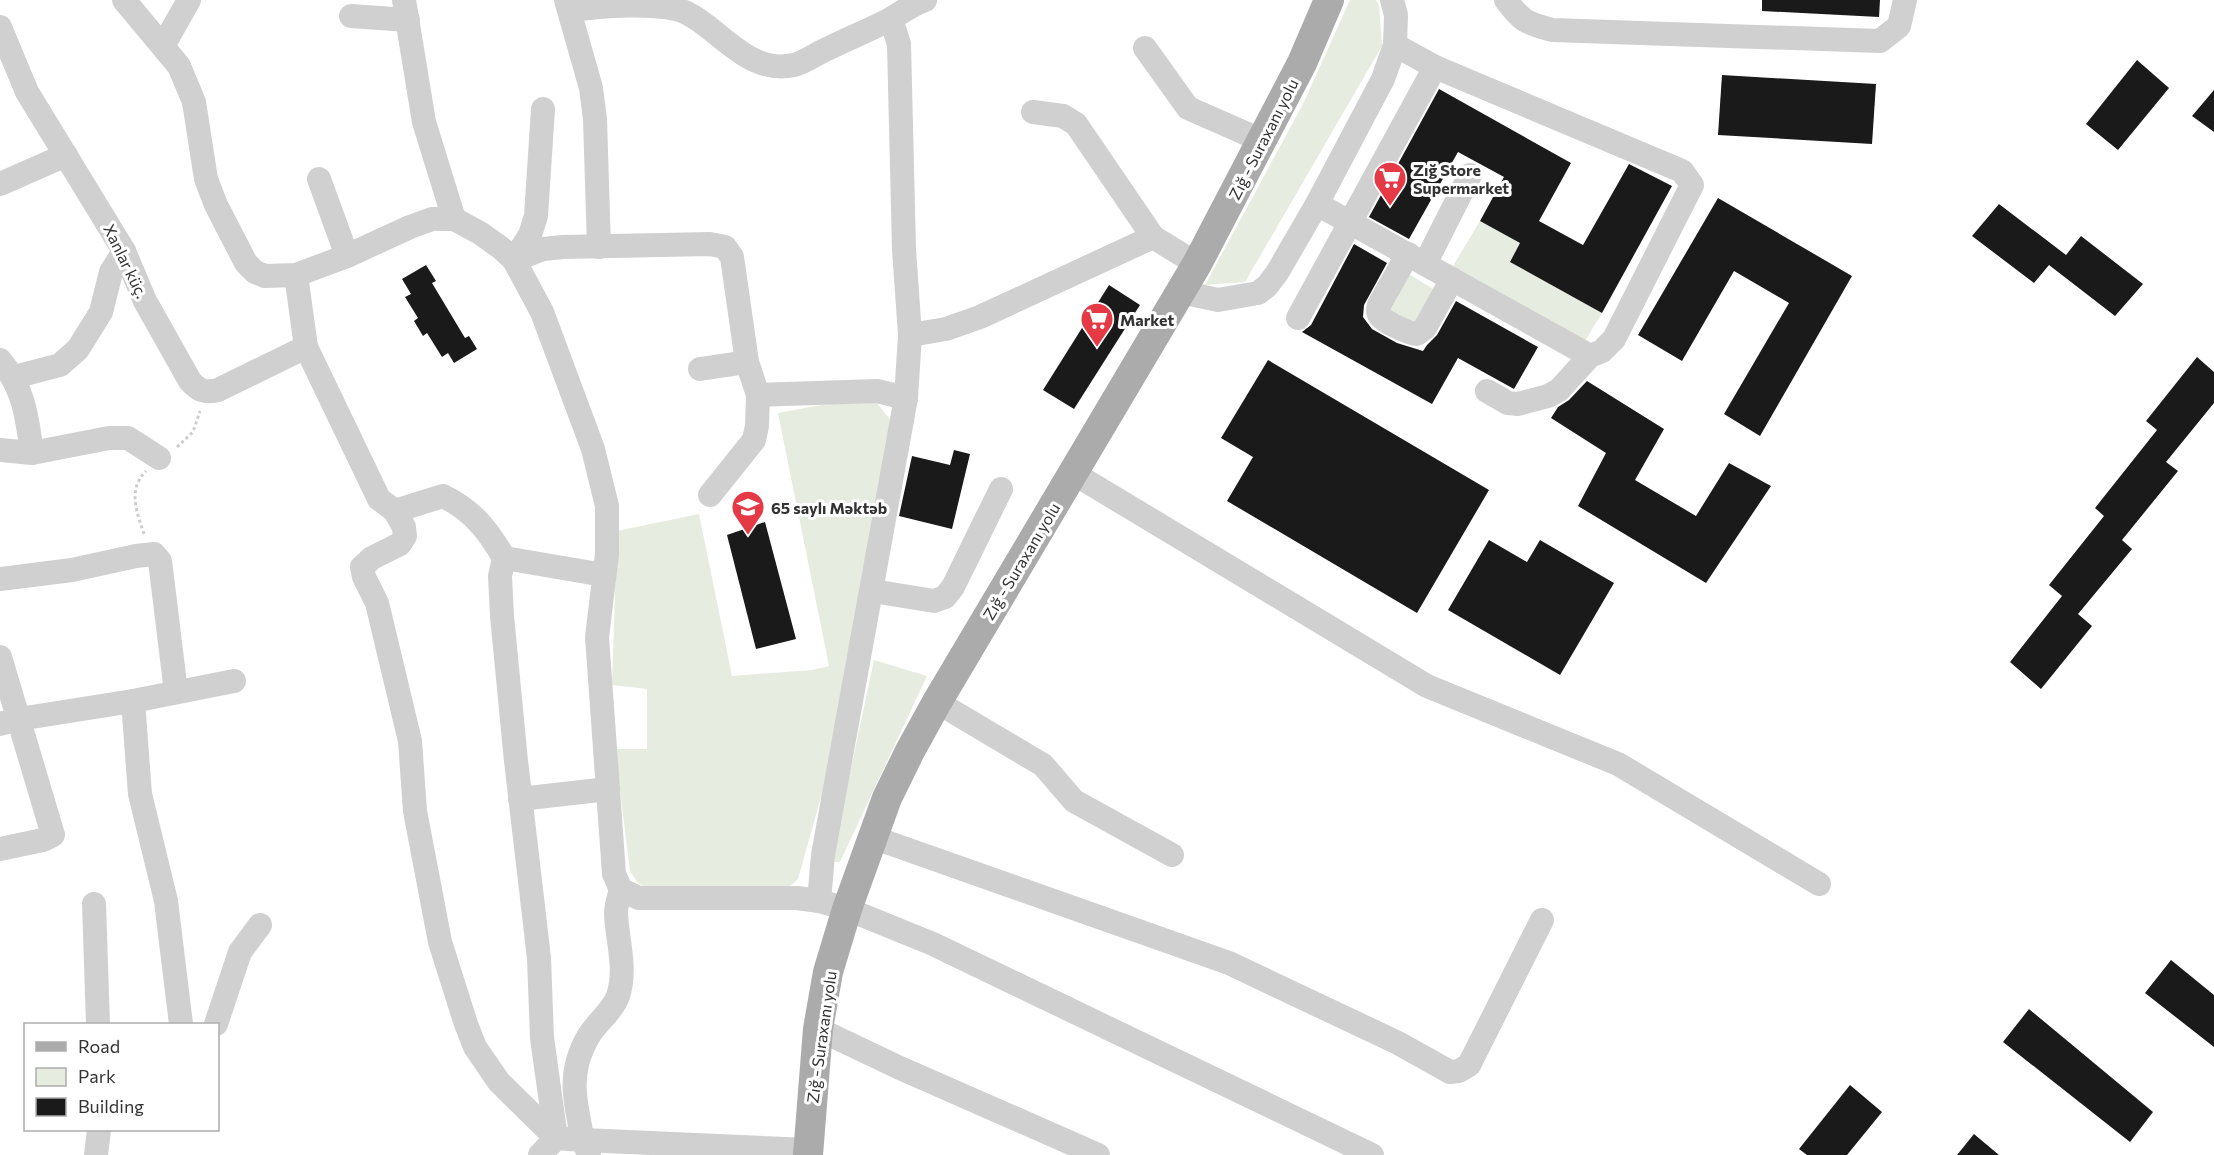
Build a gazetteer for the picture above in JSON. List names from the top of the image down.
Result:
{
  "streets": {
    "main road": ["Zığ - Suraxanı yolu"],
    "street": ["Xanlar küç."]
  },
  "places": {
    "supermarket": ["Zığ Store Supermarket", "Market"],
    "school or university": ["65 saylı Məktəb"]
  },
  "legend": ["Road", "Park", "Building"]
}
